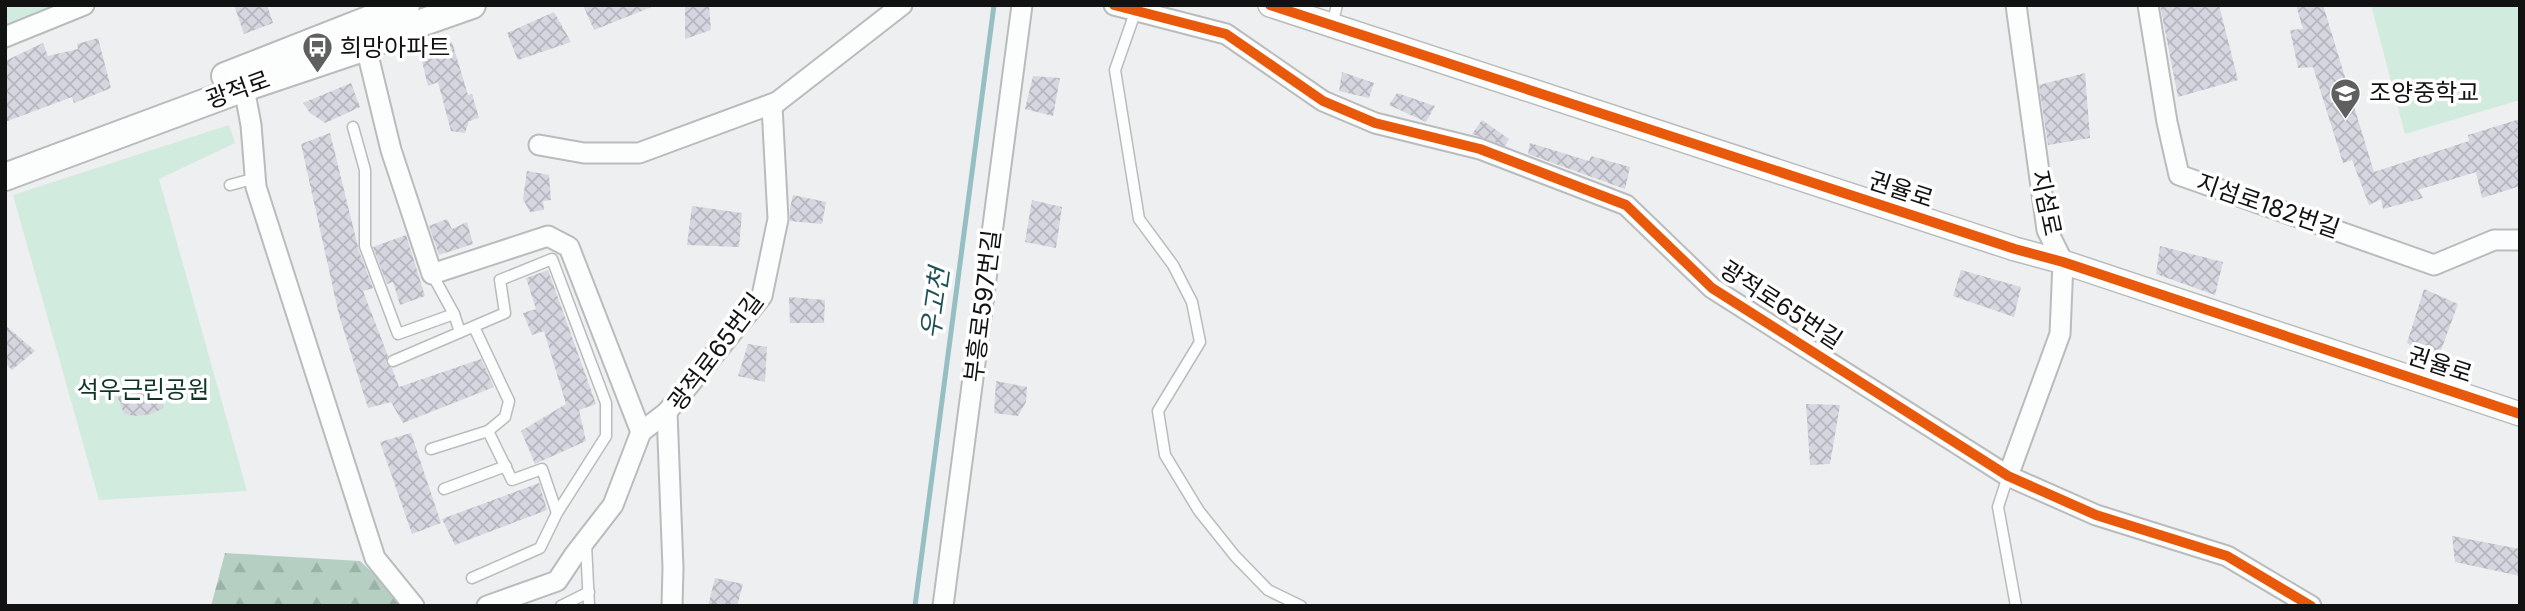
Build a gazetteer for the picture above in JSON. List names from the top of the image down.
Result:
{
  "streets": {
    "main road": ["광적로"],
    "street": [
      "권율로",
      "지섬로",
      "지섬로182번길",
      "광적로65번길",
      "부흥로597번길"
    ]
  },
  "crossings": [
    ["권율로", "지섬로"],
    ["지섬로", "광적로65번길"]
  ],
  "water": ["우고천"],
  "parks": ["석우근린공원"],
  "places": {
    "bus stop": ["희망아파트"],
    "school or university": ["조양중학교"]
  }
}
